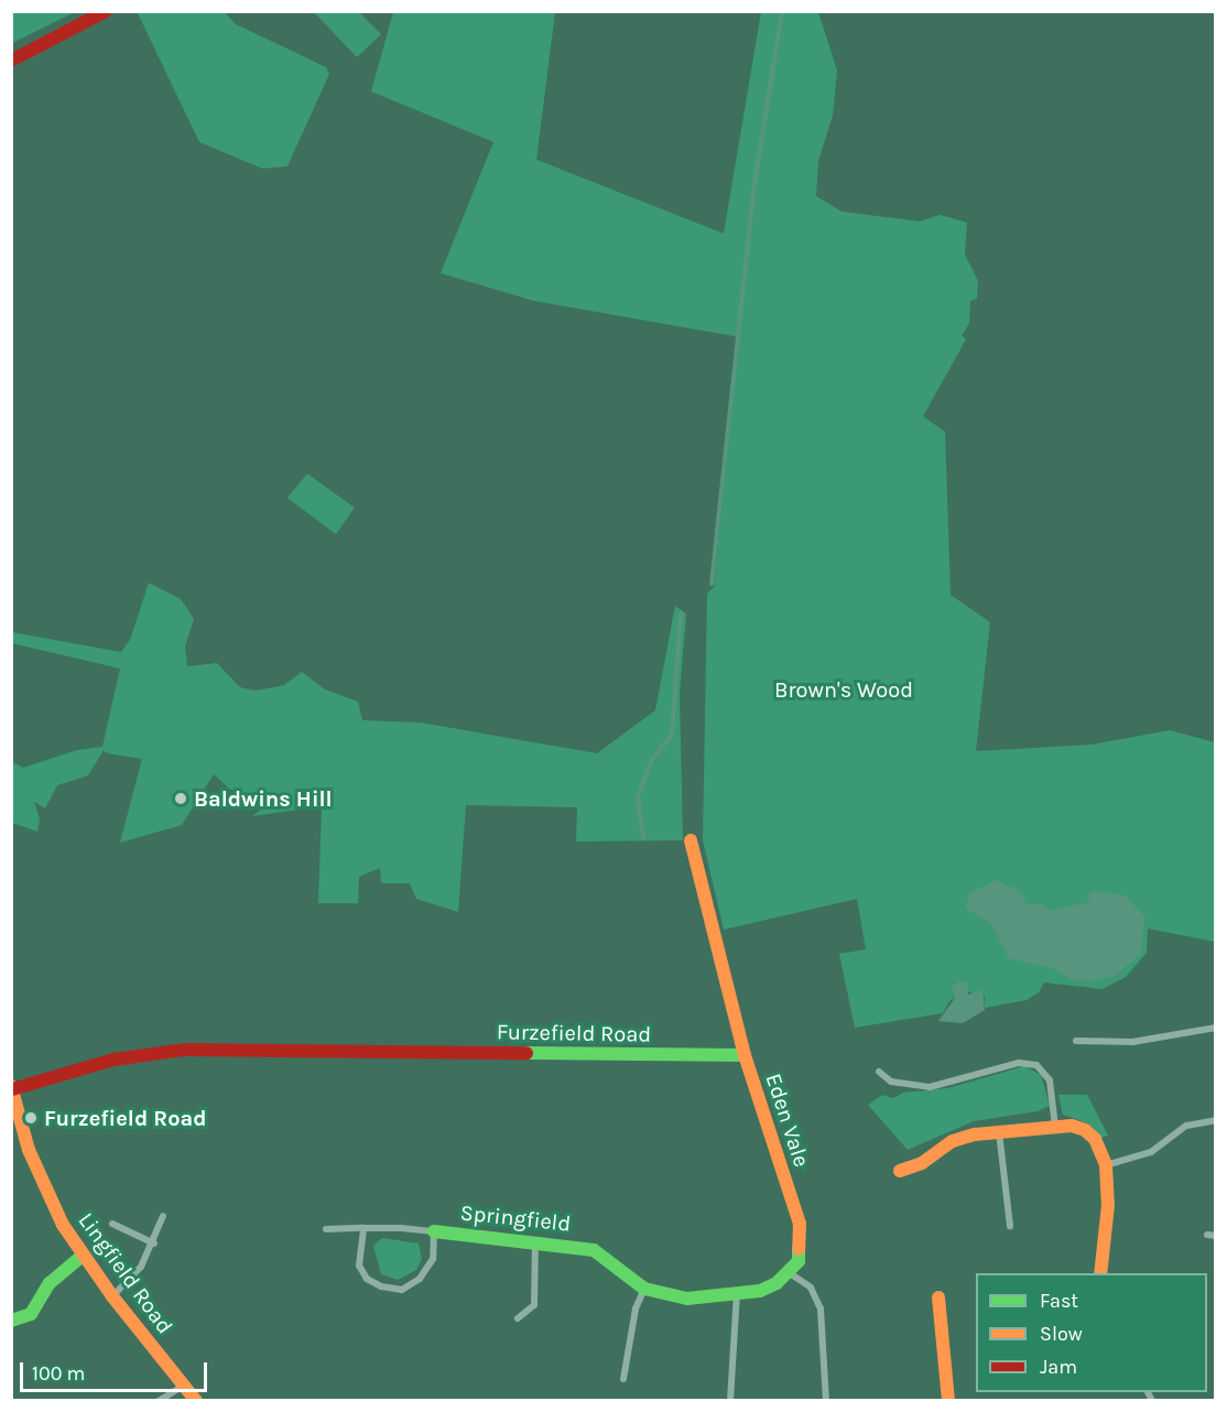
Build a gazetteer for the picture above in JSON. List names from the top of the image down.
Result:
{
  "streets": {
    "street": [
      "Furzefield Road",
      "Eden Vale",
      "Springfield",
      "Lingfield Road"
    ]
  },
  "crossings": [
    ["Furzefield Road", "Eden Vale"],
    ["Furzefield Road", "Lingfield Road"],
    ["Eden Vale", "Springfield"]
  ],
  "parks": ["Brown's Wood"],
  "places": ["Baldwins Hill", "Furzefield Road"],
  "legend": ["Fast", "Slow", "Jam"],
  "scale_bar": "100 m"
}
